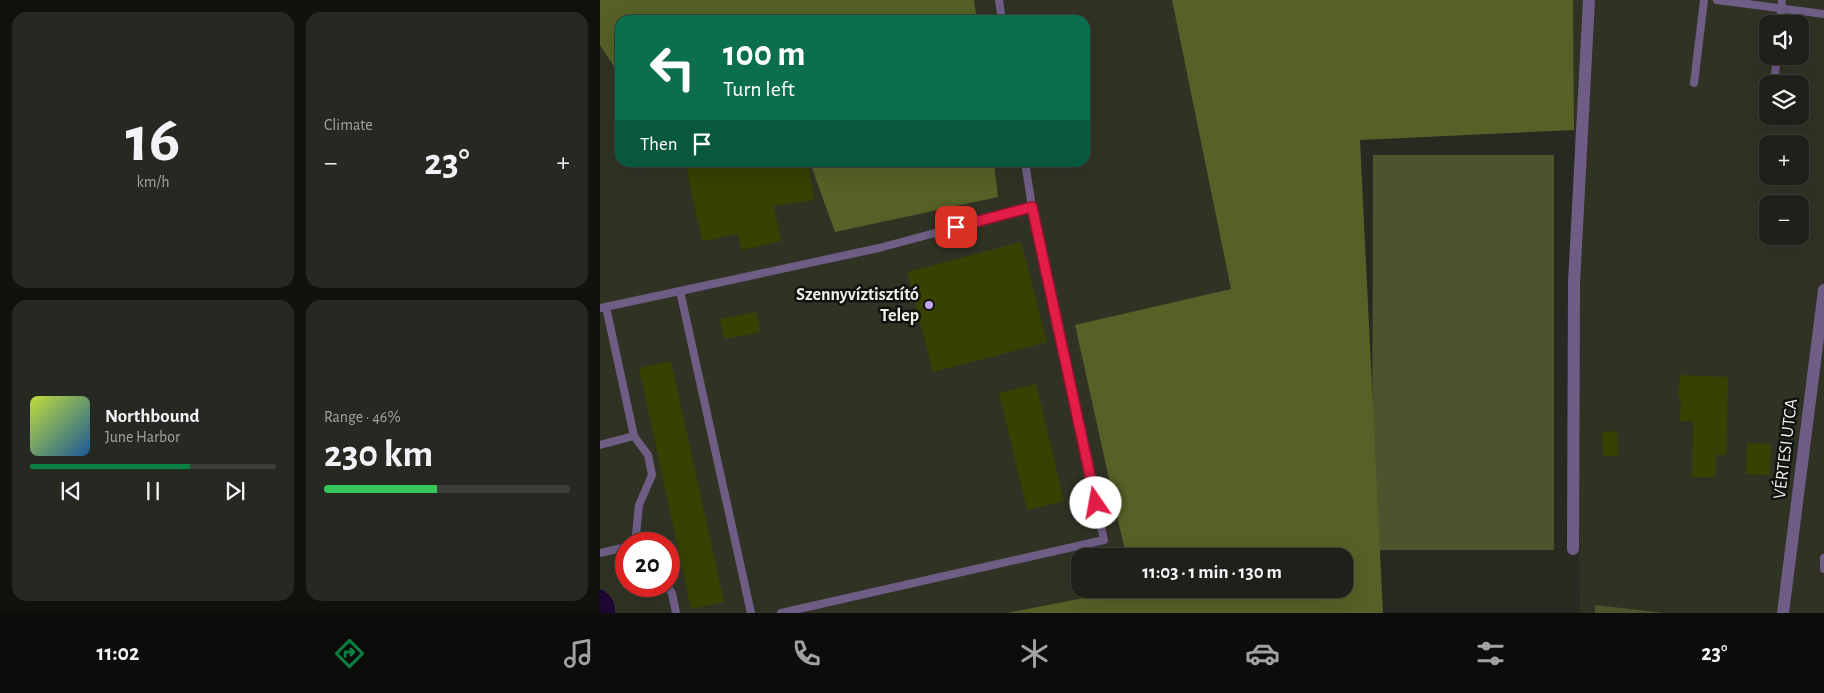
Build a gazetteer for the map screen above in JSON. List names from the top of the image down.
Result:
{
  "streets": {
    "street": ["VÉRTESI UTCA"]
  },
  "places": ["Szennyvíztisztító Telep"],
  "page": {
    "tile": [
      ["16", "km/h"],
      "Climate",
      ["Range · 46%", "230 km"]
    ],
    "map_buttons": ["+", "−"],
    "turn": ["100 m", "Turn left"],
    "then": "Then",
    "heat": ["−", "23°", "+"],
    "song": ["Northbound", "June Harbor"],
    "limit": "20",
    "trip": "11:03 · 1 min · 130 m",
    "tabs": ["11:02", "23°"]
  }
}
